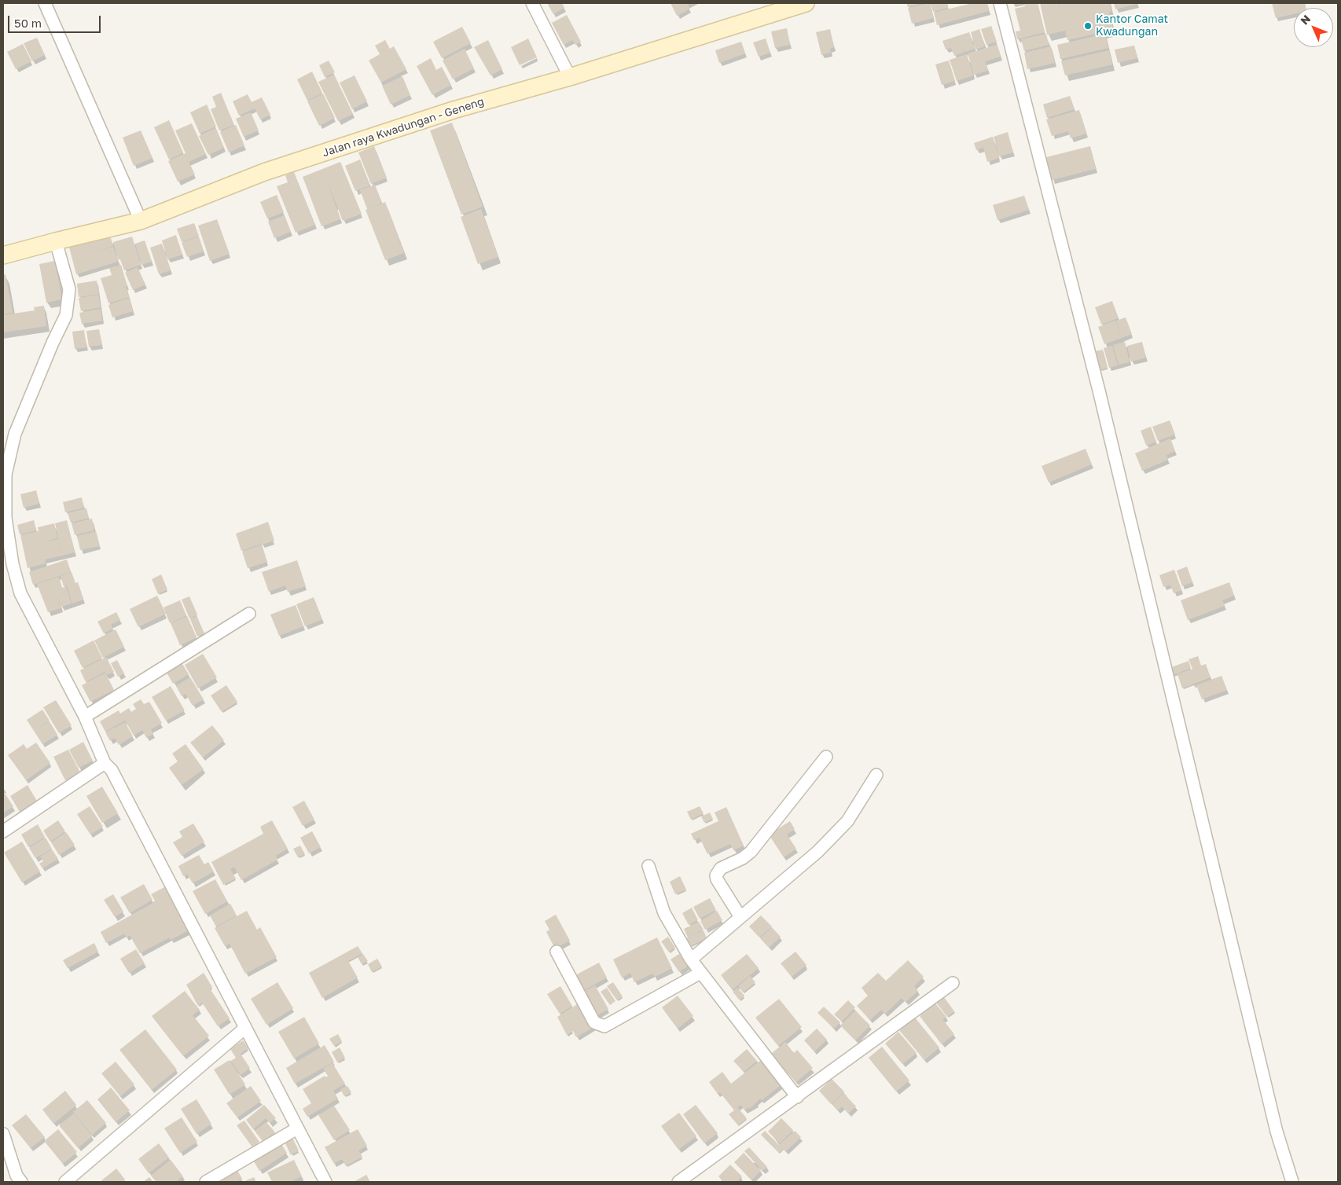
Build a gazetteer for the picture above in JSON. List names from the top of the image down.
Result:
{
  "streets": {
    "main road": ["Jalan raya Kwadungan - Geneng"]
  },
  "places": ["Kantor Camat Kwadungan"],
  "scale_bar": "50 m",
  "north": "top left"
}
